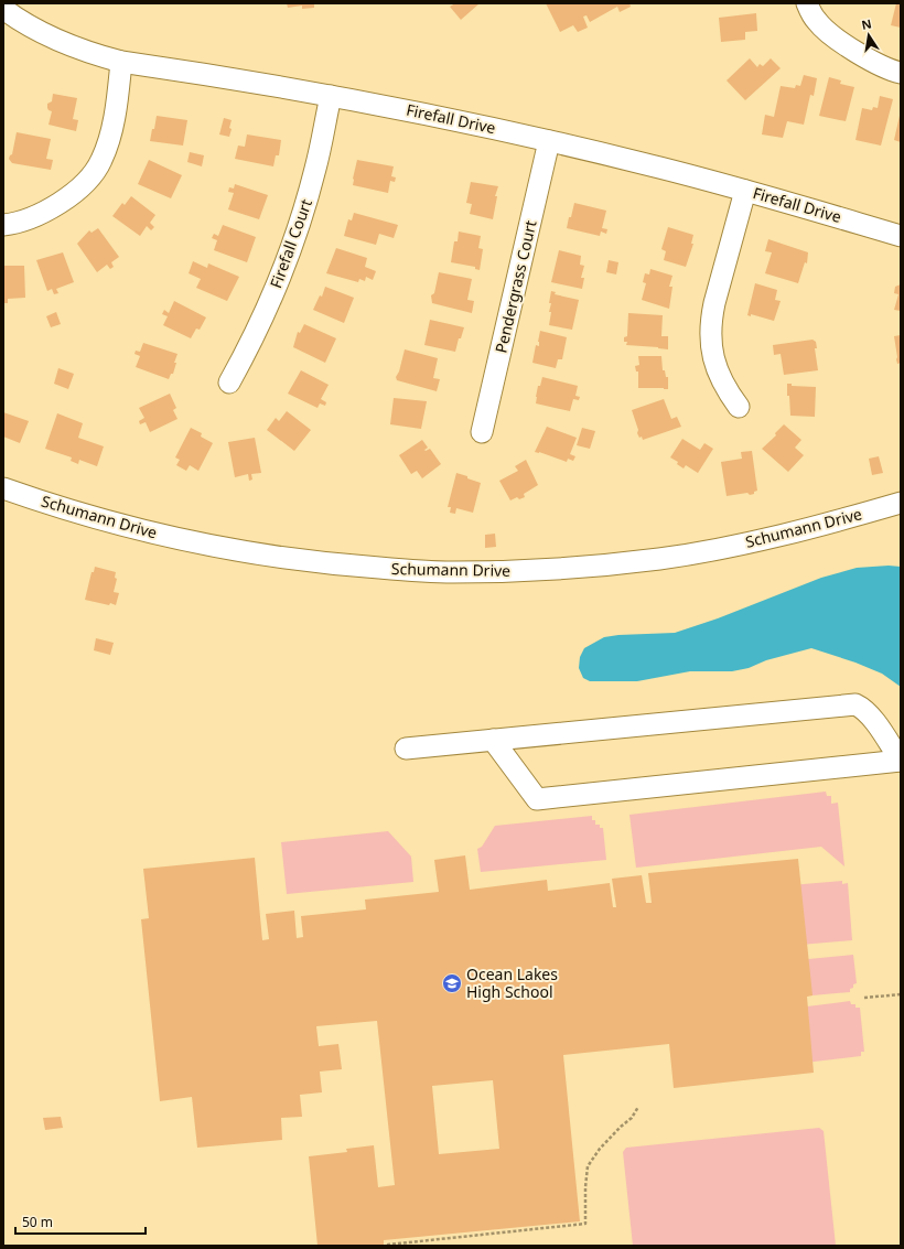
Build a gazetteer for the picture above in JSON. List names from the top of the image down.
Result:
{
  "streets": {
    "street": [
      "Firefall Drive",
      "Firefall Court",
      "Pendergrass Court",
      "Schumann Drive"
    ]
  },
  "crossings": [
    ["Firefall Drive", "Firefall Court"],
    ["Firefall Drive", "Pendergrass Court"]
  ],
  "places": {
    "school or university": ["Ocean Lakes High School"]
  },
  "scale_bar": "50 m",
  "north": "top"
}
